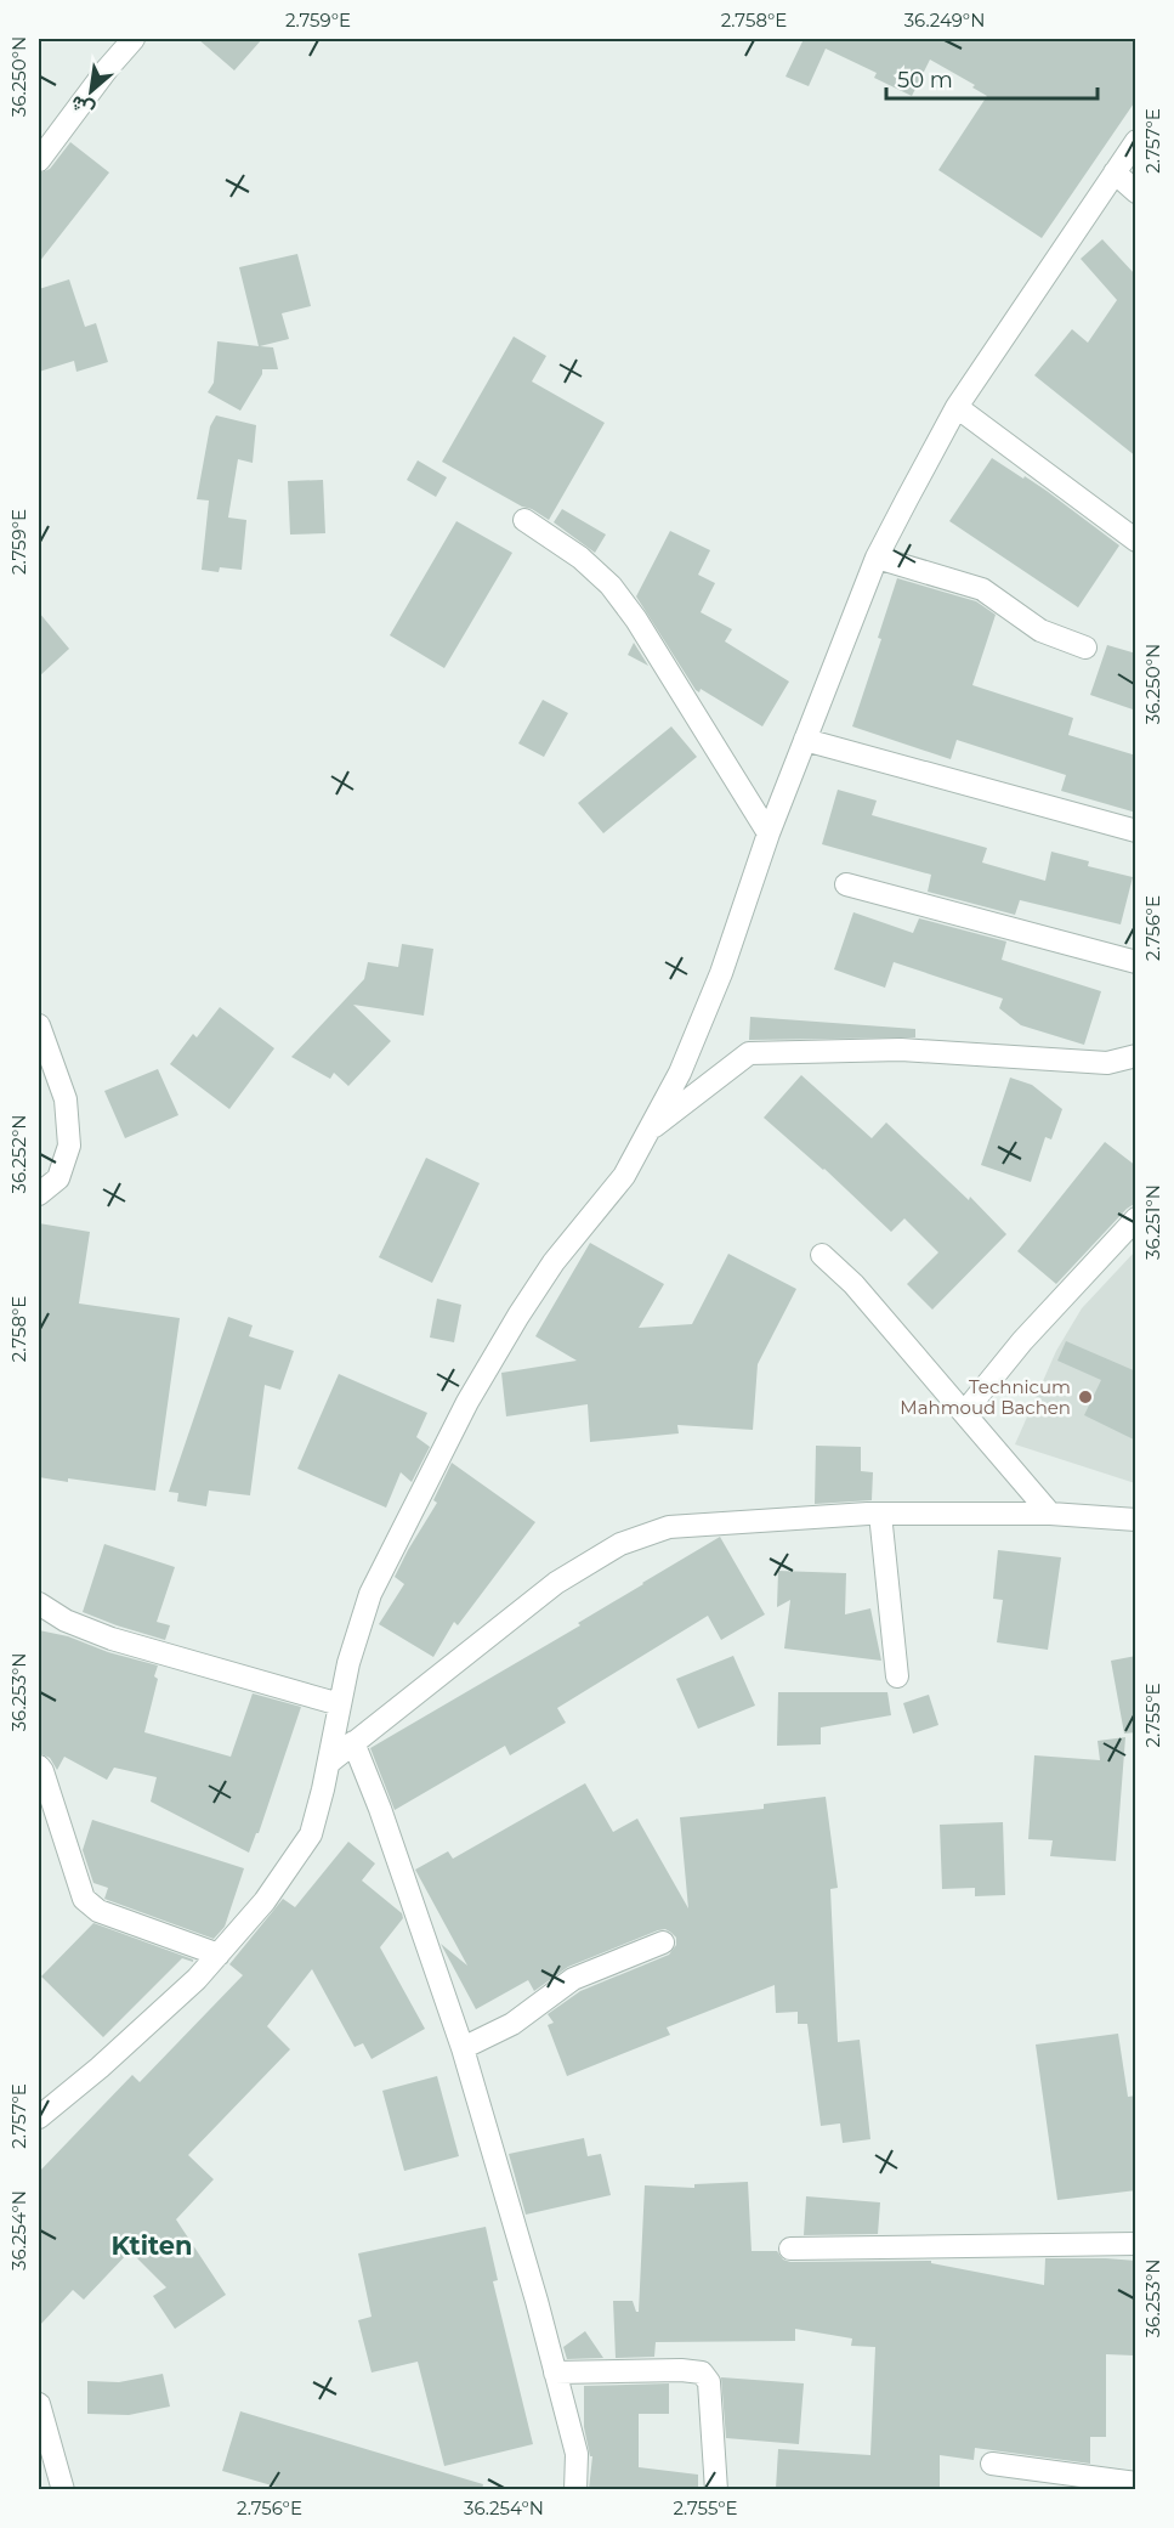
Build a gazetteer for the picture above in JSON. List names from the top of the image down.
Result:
{
  "districts": ["Ktiten"],
  "places": ["Technicum Mahmoud Bachen"],
  "scale_bar": "50 m",
  "north": "bottom left",
  "coordinates": [
    "2.759°E",
    "2.758°E",
    "36.249°N",
    "36.250°N",
    "2.757°E",
    "2.756°E",
    "36.252°N",
    "36.251°N",
    "36.253°N",
    "2.755°E",
    "36.254°N"
  ]
}
